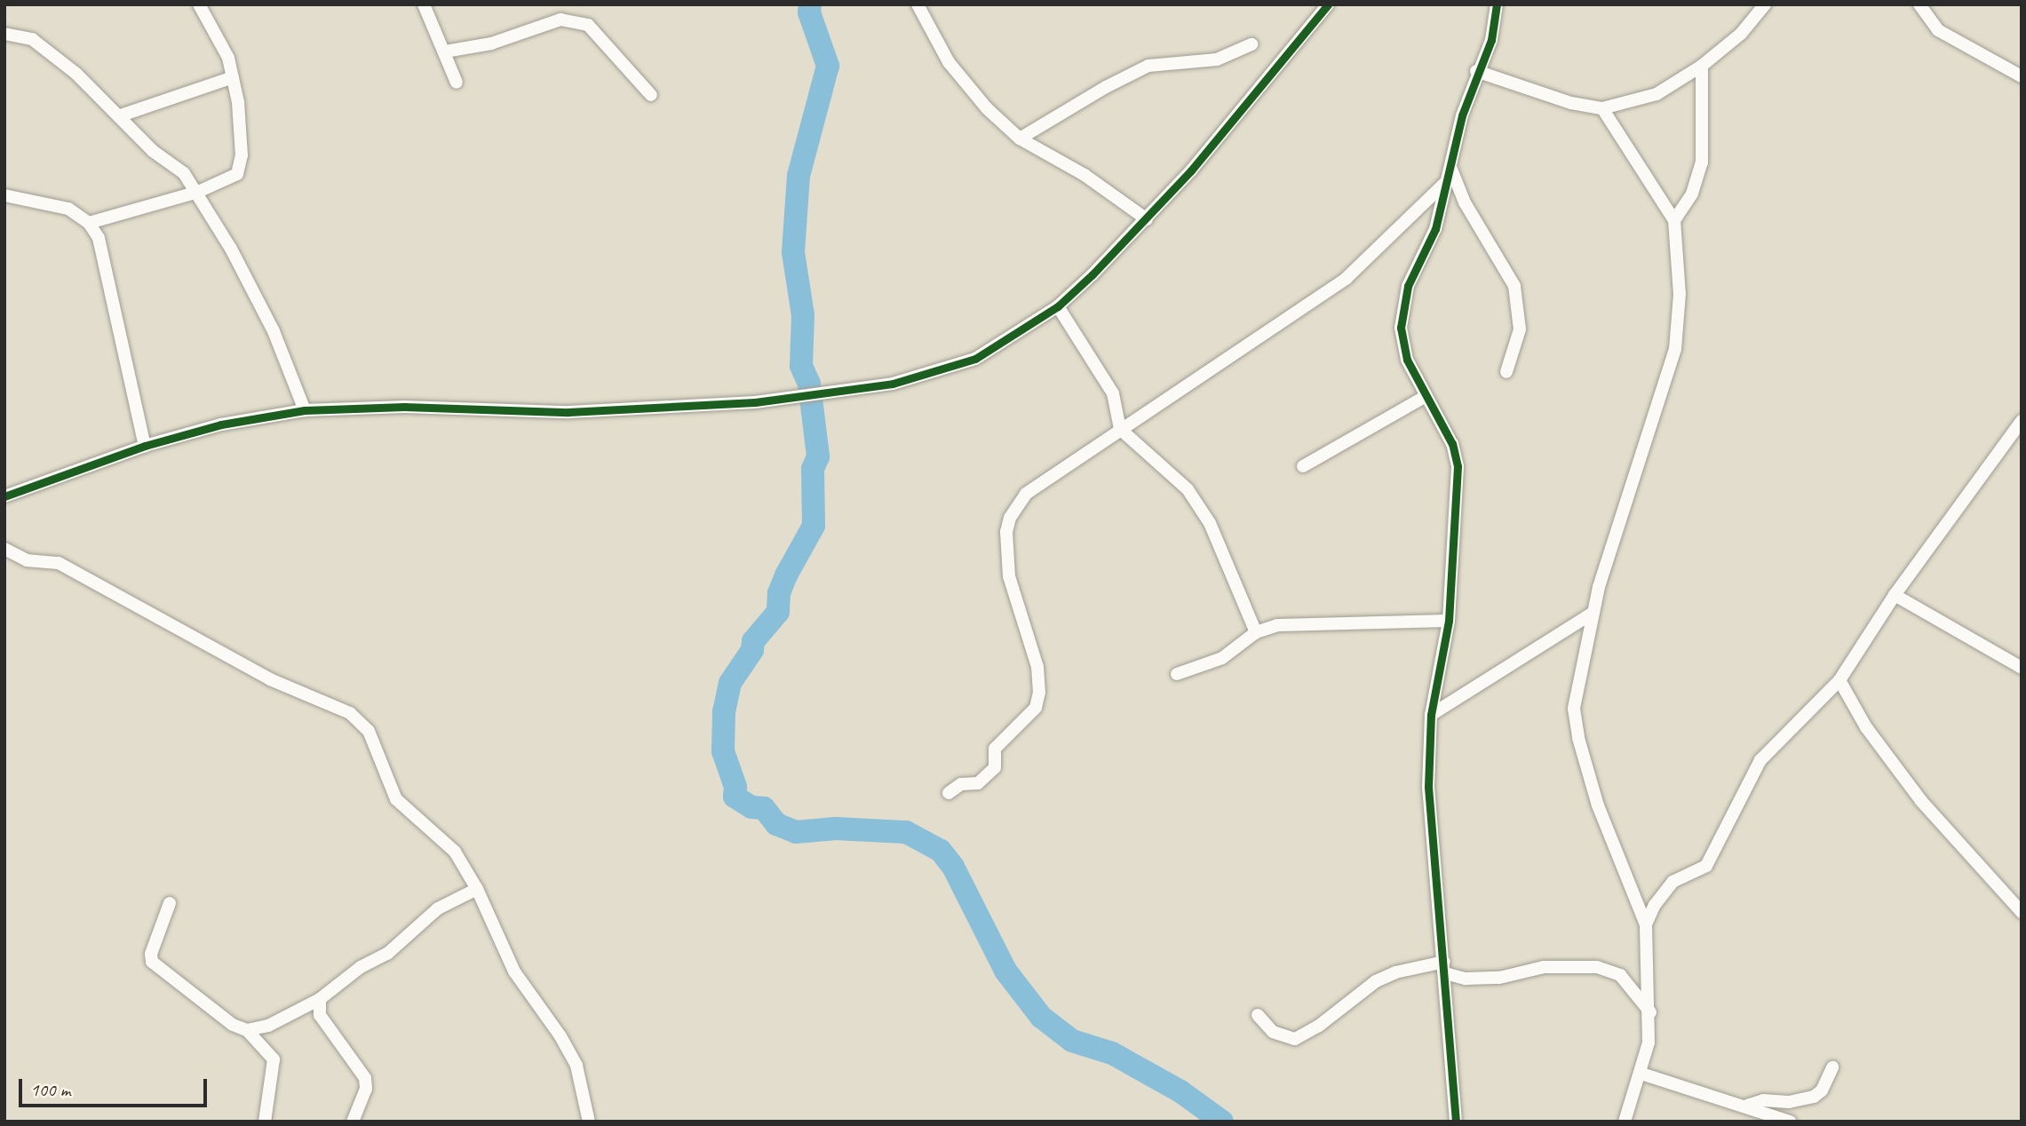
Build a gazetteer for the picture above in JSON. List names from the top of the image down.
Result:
{
  "scale_bar": "100 m"
}
